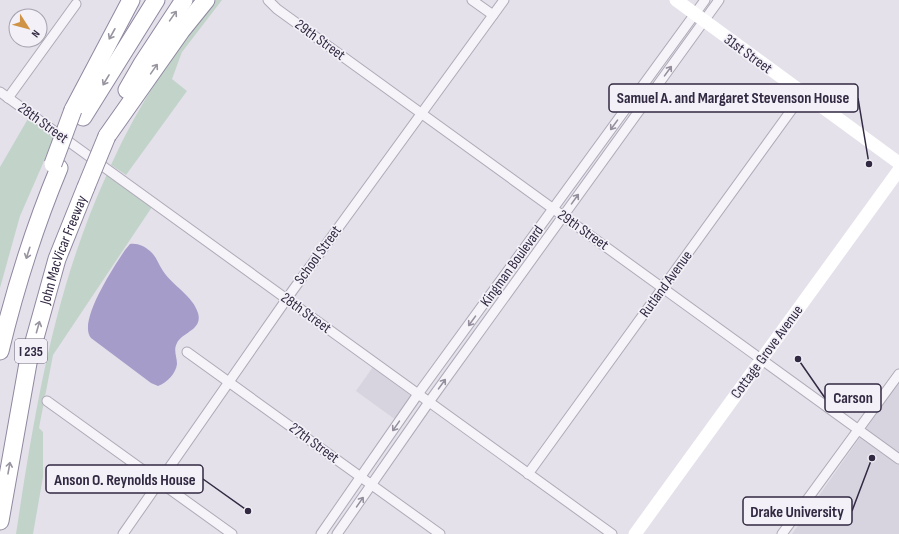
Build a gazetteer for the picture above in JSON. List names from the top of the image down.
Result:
{
  "streets": {
    "highway": ["John MacVicar Freeway", "I 235"],
    "street": [
      "29th Street",
      "31st Street",
      "28th Street",
      "School Street",
      "Kingman Boulevard",
      "Rutland Avenue",
      "Cottage Grove Avenue",
      "27th Street"
    ]
  },
  "crossings": [
    ["29th Street", "School Street"],
    ["29th Street", "Kingman Boulevard"],
    ["29th Street", "Rutland Avenue"],
    ["29th Street", "Cottage Grove Avenue"],
    ["31st Street", "Kingman Boulevard"],
    ["31st Street", "Rutland Avenue"],
    ["28th Street", "School Street"],
    ["28th Street", "Kingman Boulevard"],
    ["28th Street", "Rutland Avenue"],
    ["School Street", "27th Street"],
    ["Kingman Boulevard", "27th Street"]
  ],
  "places": [
    "Samuel A. and Margaret Stevenson House",
    "Carson",
    "Drake University",
    "Anson O. Reynolds House"
  ],
  "north": "bottom right"
}
